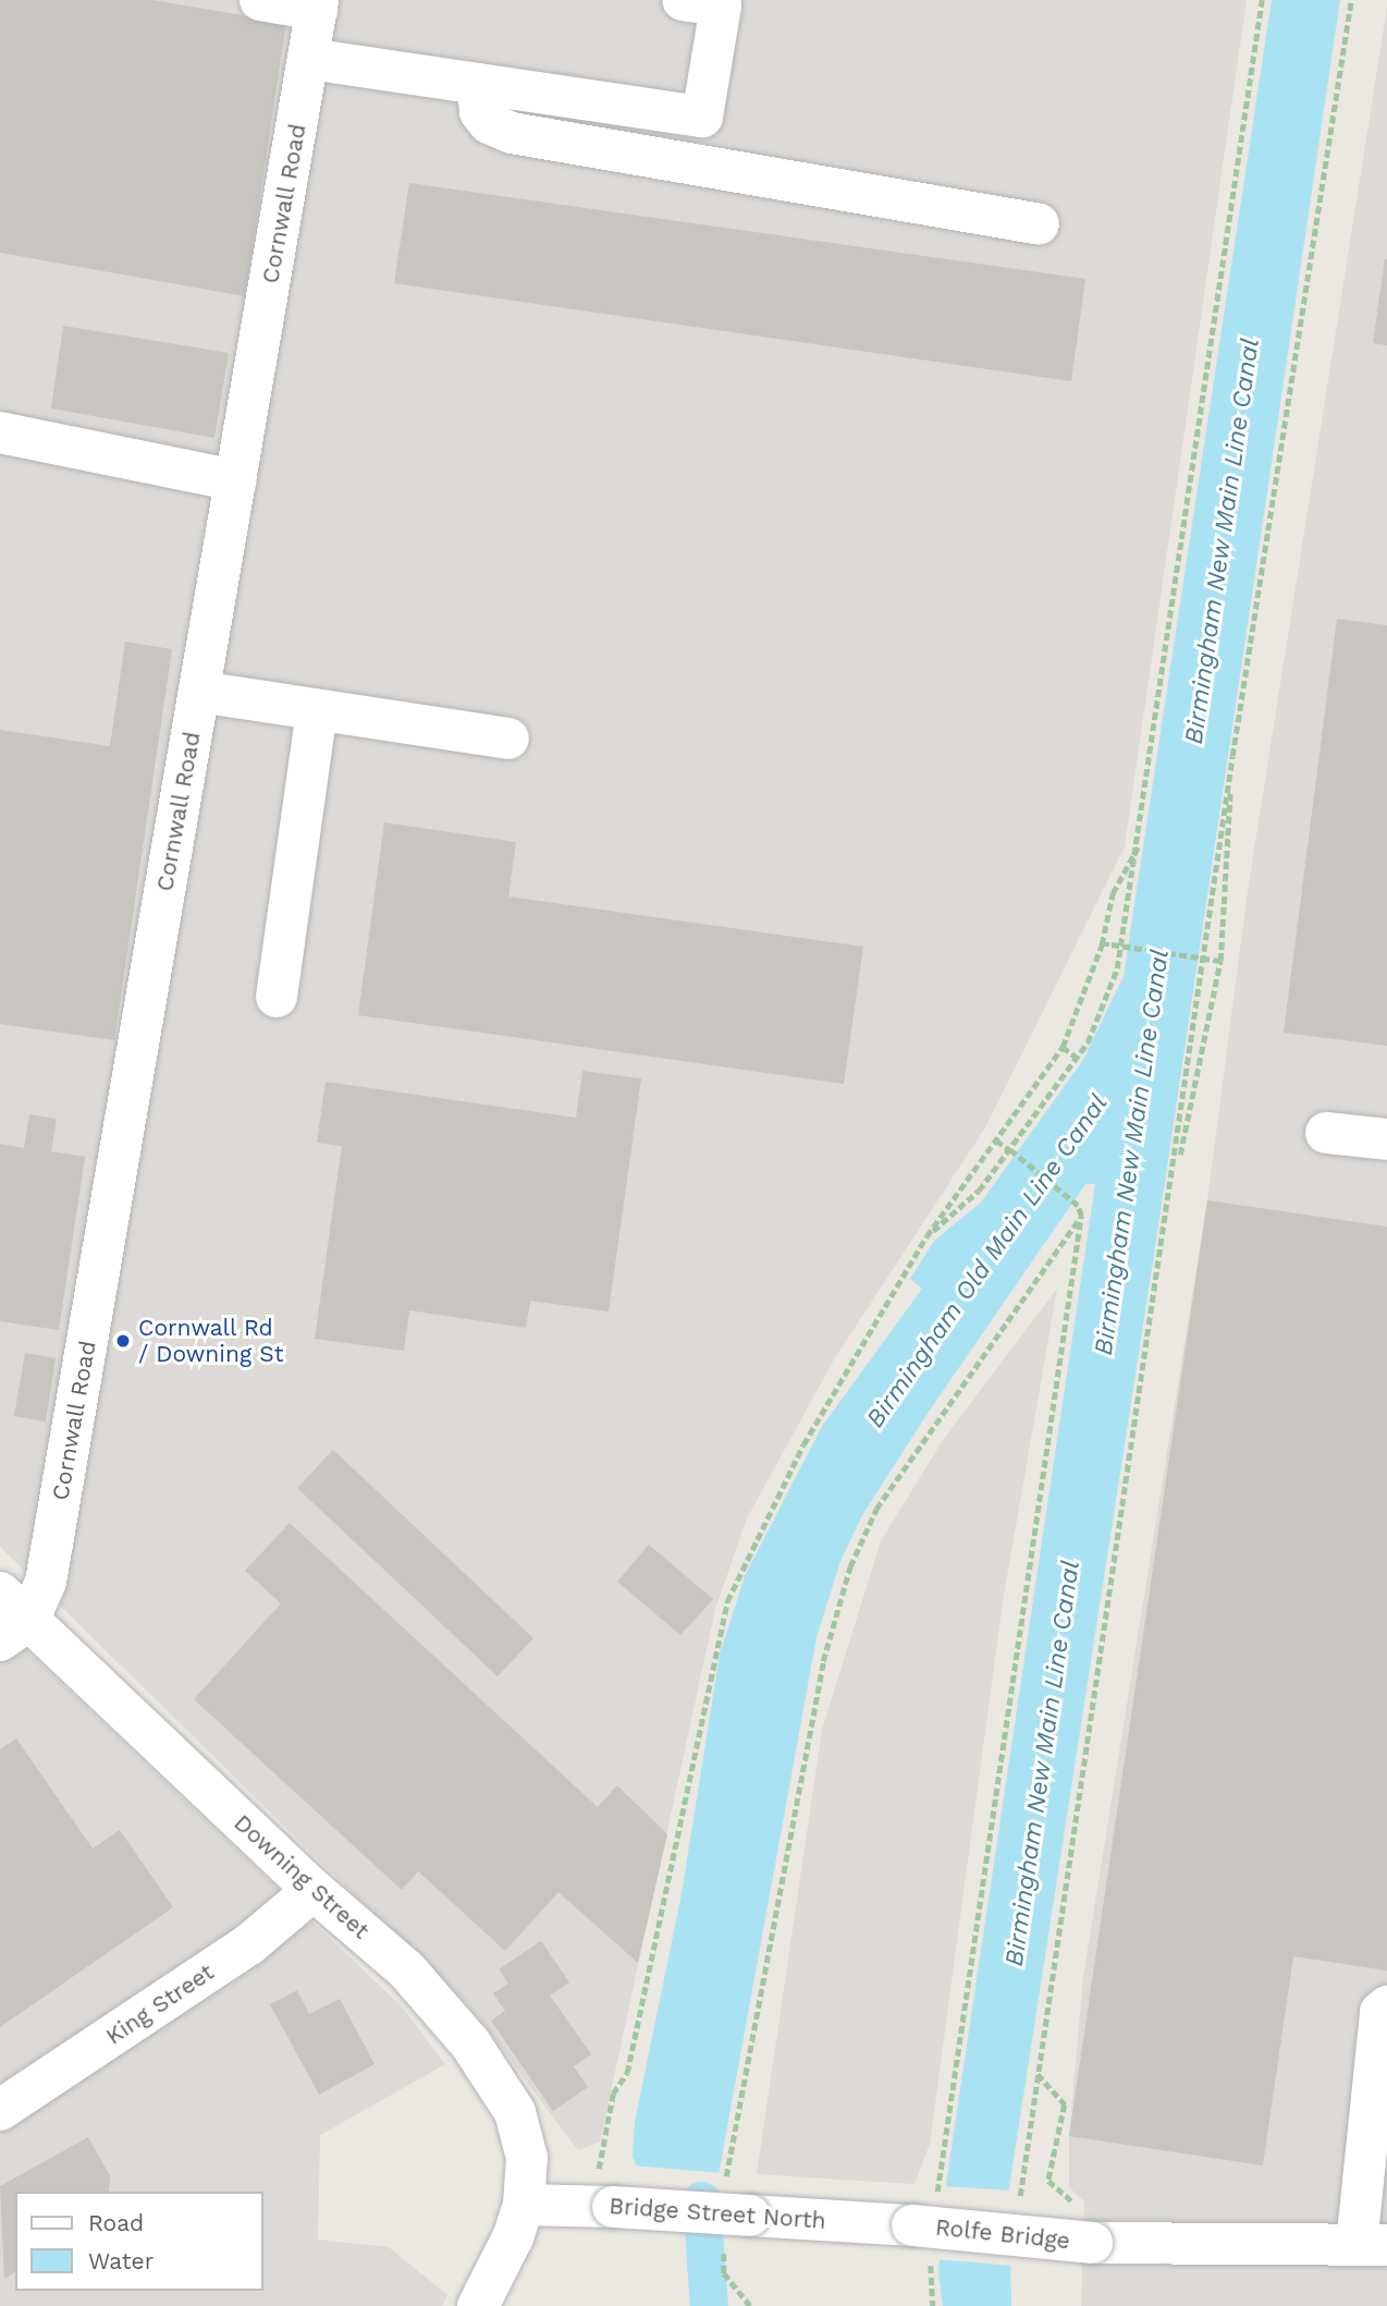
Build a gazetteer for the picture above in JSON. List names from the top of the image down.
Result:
{
  "streets": {
    "street": [
      "Cornwall Road",
      "Downing Street",
      "King Street",
      "Bridge Street North",
      "Rolfe Bridge"
    ]
  },
  "crossings": [
    ["Cornwall Road", "Downing Street"],
    ["Downing Street", "King Street"],
    ["Downing Street", "Bridge Street North"],
    ["Bridge Street North", "Rolfe Bridge"]
  ],
  "water": ["Birmingham New Main Line Canal", "Birmingham Old Main Line Canal"],
  "places": ["Cornwall Rd / Downing St"],
  "legend": ["Road", "Water"]
}
